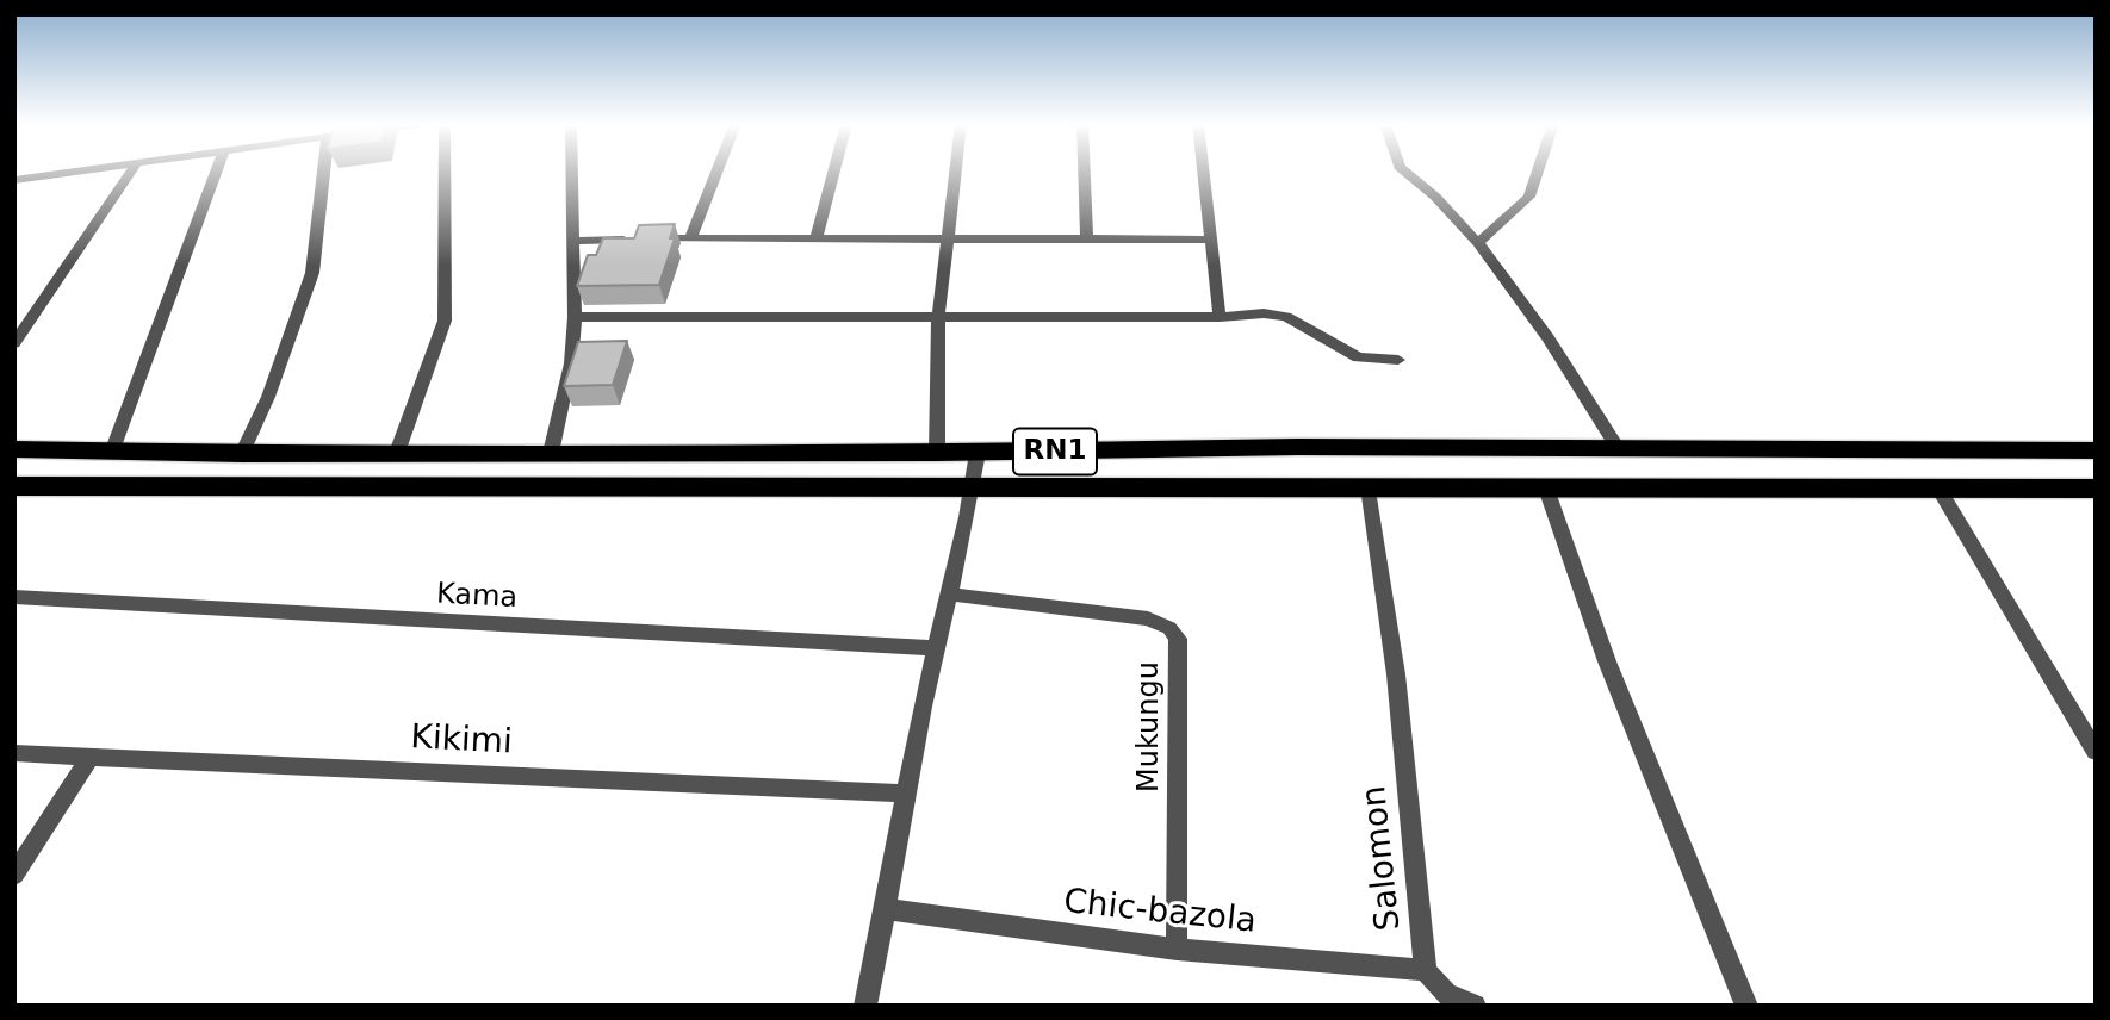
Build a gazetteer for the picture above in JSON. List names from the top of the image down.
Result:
{
  "streets": {
    "highway": ["RN1"],
    "street": [
      "Kama",
      "Mukungu",
      "Kikimi",
      "Salomon",
      "Chic-bazola"
    ]
  },
  "crossings": [
    ["RN1", "Salomon"],
    ["Mukungu", "Chic-bazola"],
    ["Salomon", "Chic-bazola"]
  ]
}
